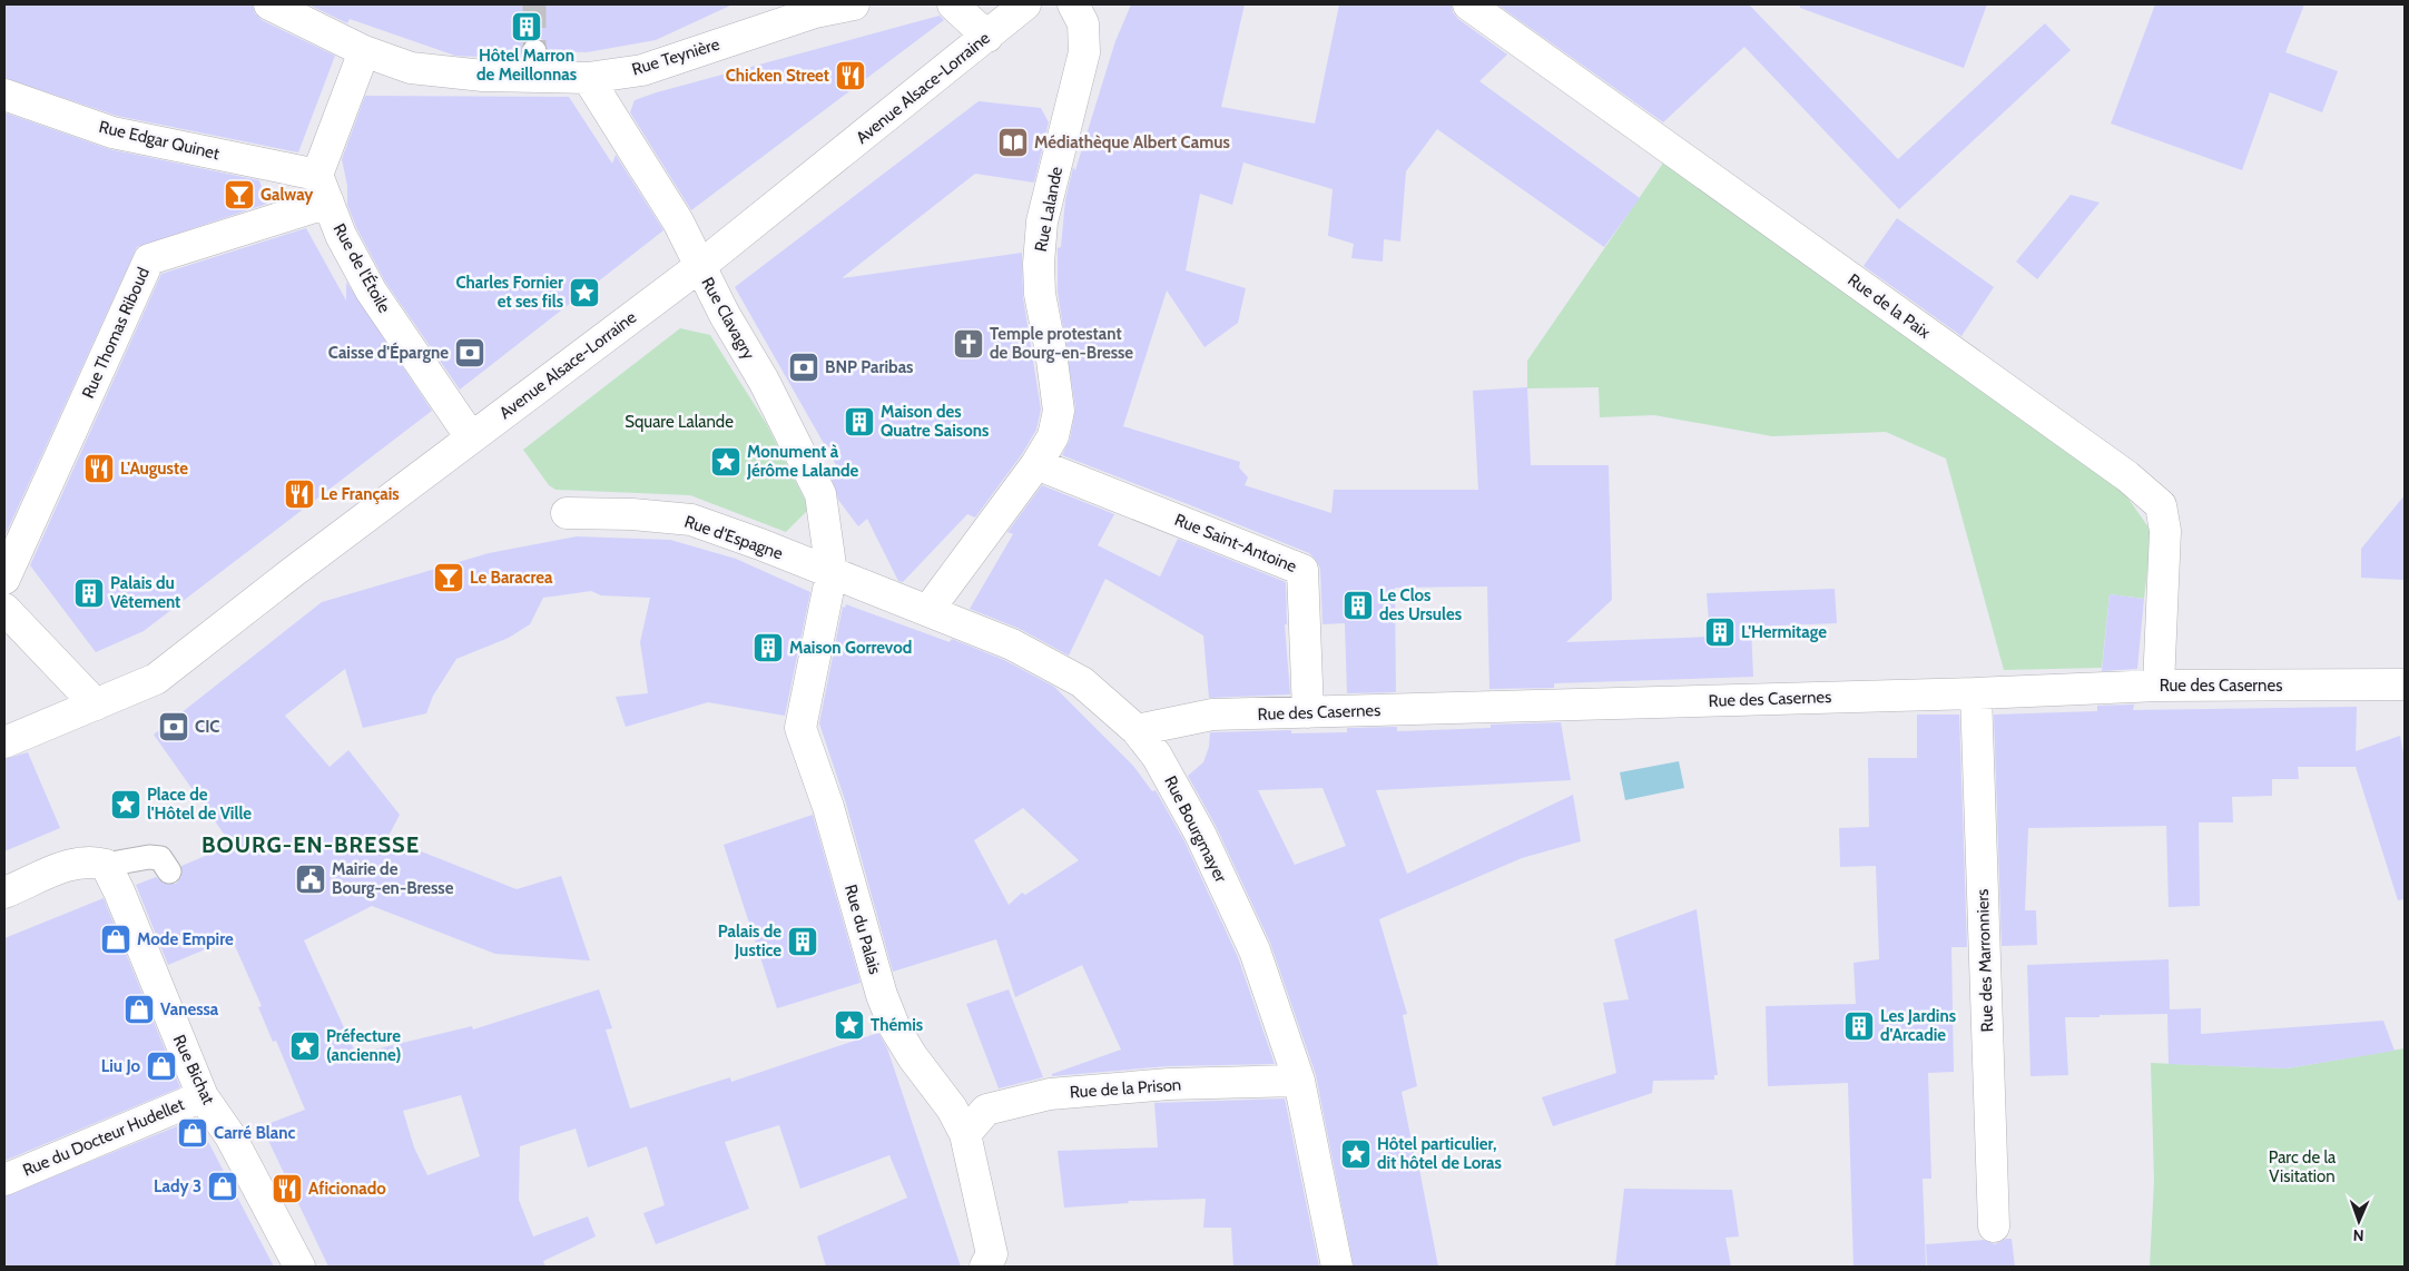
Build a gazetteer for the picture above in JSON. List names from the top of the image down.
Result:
{
  "streets": {
    "street": [
      "Rue Teynière",
      "Avenue Alsace-Lorraine",
      "Rue Edgar Quinet",
      "Rue Lalande",
      "Rue de l'Étoile",
      "Rue de la Paix",
      "Rue Clavagry",
      "Rue Thomas Riboud",
      "Rue d'Espagne",
      "Rue Saint-Antoine",
      "Rue des Casernes",
      "Rue Bourgmayer",
      "Rue du Palais",
      "Rue des Marronniers",
      "Rue Bichat",
      "Rue de la Prison",
      "Rue du Docteur Hudellet"
    ]
  },
  "crossings": [
    ["Rue Teynière", "Rue Clavagry"],
    ["Avenue Alsace-Lorraine", "Rue de l'Étoile"],
    ["Avenue Alsace-Lorraine", "Rue Clavagry"],
    ["Rue Edgar Quinet", "Rue de l'Étoile"],
    ["Rue Lalande", "Rue Saint-Antoine"],
    ["Rue Lalande", "Rue Bourgmayer"],
    ["Rue de l'Étoile", "Rue Thomas Riboud"],
    ["Rue de la Paix", "Rue des Casernes"],
    ["Rue Clavagry", "Rue d'Espagne"],
    ["Rue Clavagry", "Rue Bourgmayer"],
    ["Rue Clavagry", "Rue du Palais"],
    ["Rue d'Espagne", "Rue Bourgmayer"],
    ["Rue d'Espagne", "Rue du Palais"],
    ["Rue Saint-Antoine", "Rue des Casernes"],
    ["Rue des Casernes", "Rue Bourgmayer"],
    ["Rue des Casernes", "Rue des Marronniers"],
    ["Rue Bourgmayer", "Rue du Palais"],
    ["Rue Bourgmayer", "Rue de la Prison"],
    ["Rue du Palais", "Rue de la Prison"],
    ["Rue Bichat", "Rue du Docteur Hudellet"]
  ],
  "districts": ["BOURG-EN-BRESSE"],
  "parks": ["Square Lalande", "Parc de la Visitation"],
  "places": {
    "building": [
      "Hôtel Marron de Meillonnas",
      "Maison des Quatre Saisons",
      "Palais du Vêtement",
      "Le Clos des Ursules",
      "L'Hermitage",
      "Maison Gorrevod",
      "Palais de Justice",
      "Les Jardins d'Arcadie"
    ],
    "restaurant": [
      "Chicken Street",
      "L'Auguste",
      "Le Français",
      "Aficionado"
    ],
    "library": ["Médiathèque Albert Camus"],
    "bar": ["Galway", "Le Baracrea"],
    "place": [
      "Charles Fornier et ses fils",
      "Monument à Jérôme Lalande",
      "Place de l'Hôtel de Ville",
      "Thémis",
      "Préfecture (ancienne)",
      "Hôtel particulier, dit hôtel de Loras"
    ],
    "church": ["Temple protestant de Bourg-en-Bresse"],
    "bank": ["Caisse d'Épargne", "BNP Paribas", "CIC"],
    "public building": ["Mairie de Bourg-en-Bresse"],
    "shop": [
      "Mode Empire",
      "Vanessa",
      "Liu Jo",
      "Carré Blanc",
      "Lady 3"
    ]
  },
  "north": "bottom"
}
